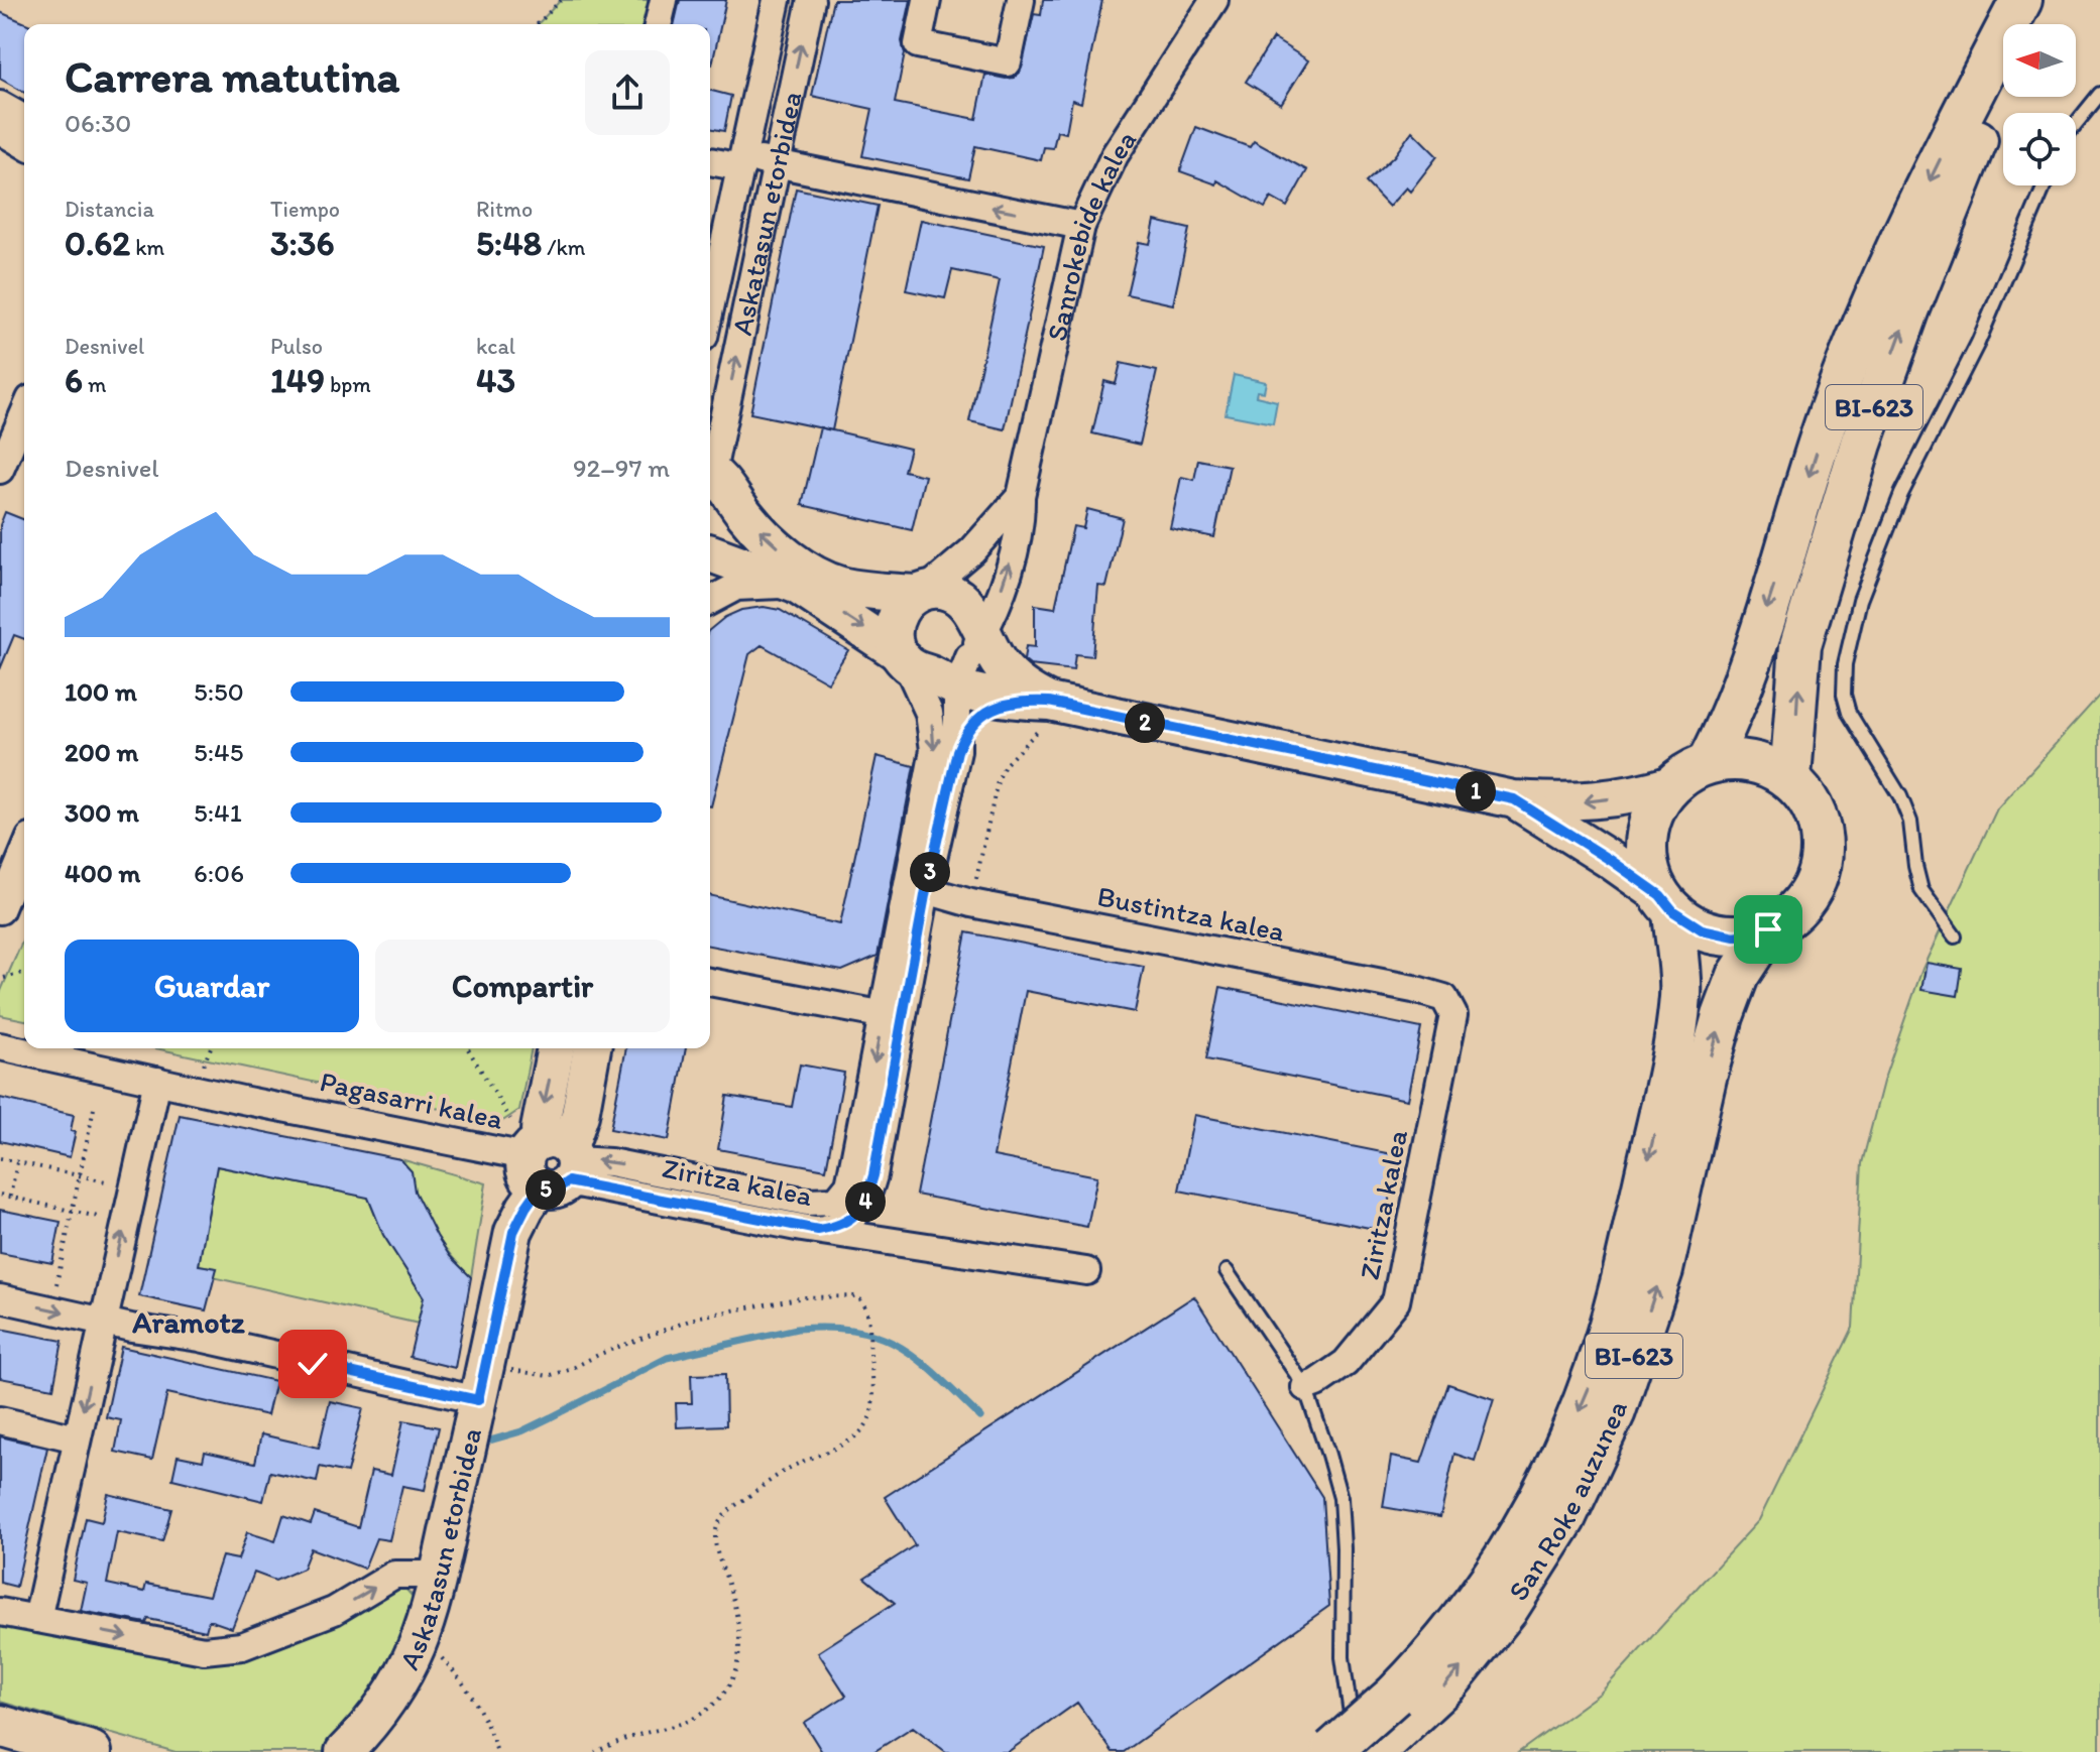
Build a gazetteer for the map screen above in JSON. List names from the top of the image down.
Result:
{
  "streets": {
    "main road": ["BI-623", "San Roke auzunea"],
    "street": [
      "Askatasun etorbidea",
      "Sanrokebide kalea",
      "Bustintza kalea",
      "Pagasarri kalea",
      "Ziritza kalea"
    ]
  },
  "crossings": [
    ["Askatasun etorbidea", "Pagasarri kalea"],
    ["Askatasun etorbidea", "Ziritza kalea"],
    ["Sanrokebide kalea", "Ziritza kalea"],
    ["BI-623", "San Roke auzunea"],
    ["Bustintza kalea", "Ziritza kalea"],
    ["Pagasarri kalea", "Ziritza kalea"]
  ],
  "districts": ["Aramotz"],
  "north": "left",
  "page": {
    "heading": ["Carrera matutina", "06:30"],
    "stats": [
      ["Distancia", "0.62 km"],
      ["Tiempo", "3:36"],
      ["Ritmo", "5:48 /km"],
      ["Desnivel", "6 m"],
      ["Pulso", "149 bpm"],
      ["kcal", "43"]
    ],
    "chart": ["Desnivel", "92–97 m"],
    "list": [
      {
        "name": "100 m",
        "note": "5:50"
      },
      {
        "name": "200 m",
        "note": "5:45"
      },
      {
        "name": "300 m",
        "note": "5:41"
      },
      {
        "name": "400 m",
        "note": "6:06"
      }
    ],
    "pins": [
      "2",
      "1",
      "3",
      "5",
      "4"
    ],
    "buttons": ["Guardar", "Compartir"]
  }
}
